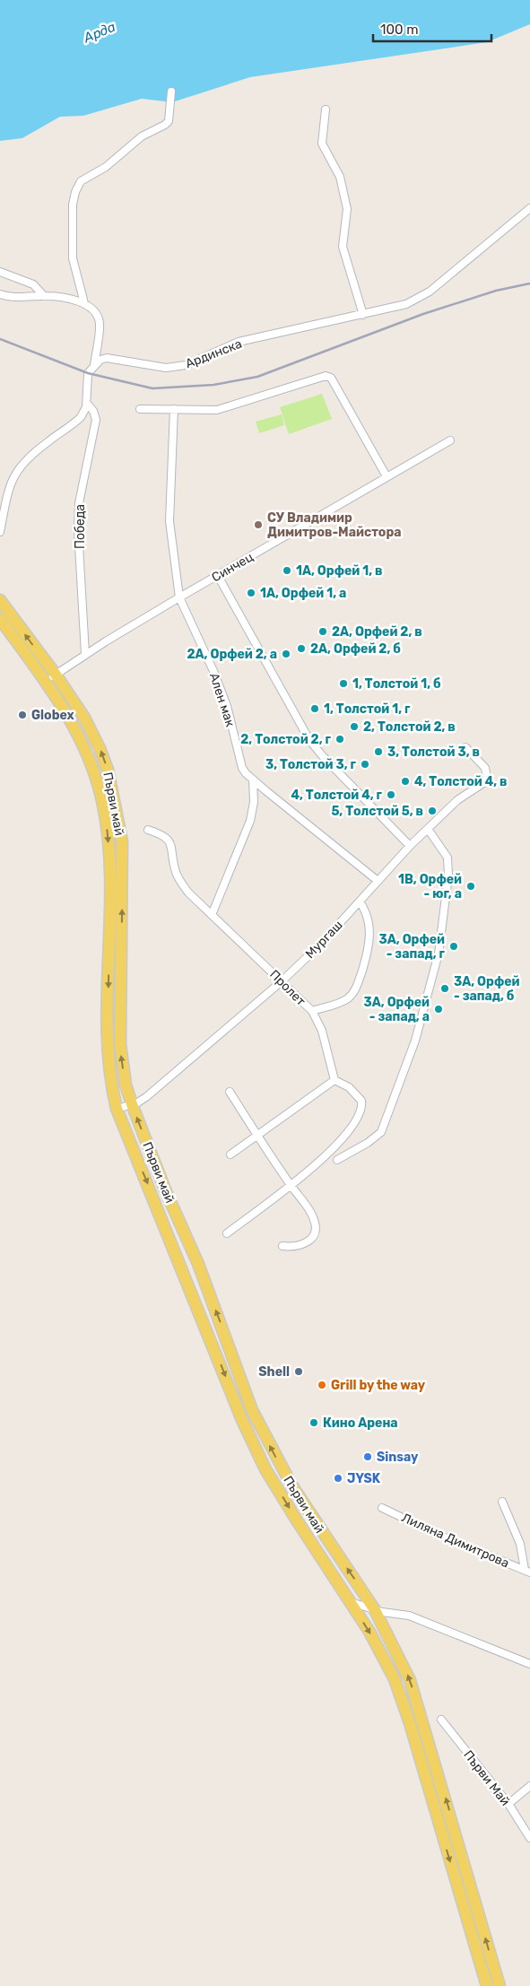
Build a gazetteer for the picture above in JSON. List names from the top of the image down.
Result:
{
  "streets": {
    "main road": ["Първи май"],
    "street": [
      "Ардинска",
      "Победа",
      "Синчец",
      "Ален мак",
      "Мургаш",
      "Пролет",
      "Лиляна Димитрова",
      "Първи Май"
    ]
  },
  "crossings": [
    ["Победа", "Синчец"],
    ["Синчец", "Ален мак"],
    ["Синчец", "Първи май"],
    ["Ален мак", "Мургаш"],
    ["Първи май", "Мургаш"],
    ["Мургаш", "Пролет"]
  ],
  "water": ["Арда"],
  "places": [
    "СУ Владимир Димитров-Майстора",
    "1А, Орфей 1, в",
    "1А, Орфей 1, а",
    "2А, Орфей 2, в",
    "2А, Орфей 2, б",
    "2А, Орфей 2, а",
    "1, Толстой 1, б",
    "1, Толстой 1, г",
    "Globex",
    "2, Толстой 2, в",
    "2, Толстой 2, г",
    "3, Толстой 3, в",
    "3, Толстой 3, г",
    "4, Толстой 4, в",
    "4, Толстой 4, г",
    "5, Толстой 5, в",
    "1В, Орфей - юг, а",
    "3А, Орфей - запад, г",
    "3А, Орфей - запад, б",
    "3А, Орфей - запад, а",
    "Shell",
    "Grill by the way",
    "Кино Арена",
    "Sinsay",
    "JYSK"
  ],
  "scale_bar": "100 m"
}
